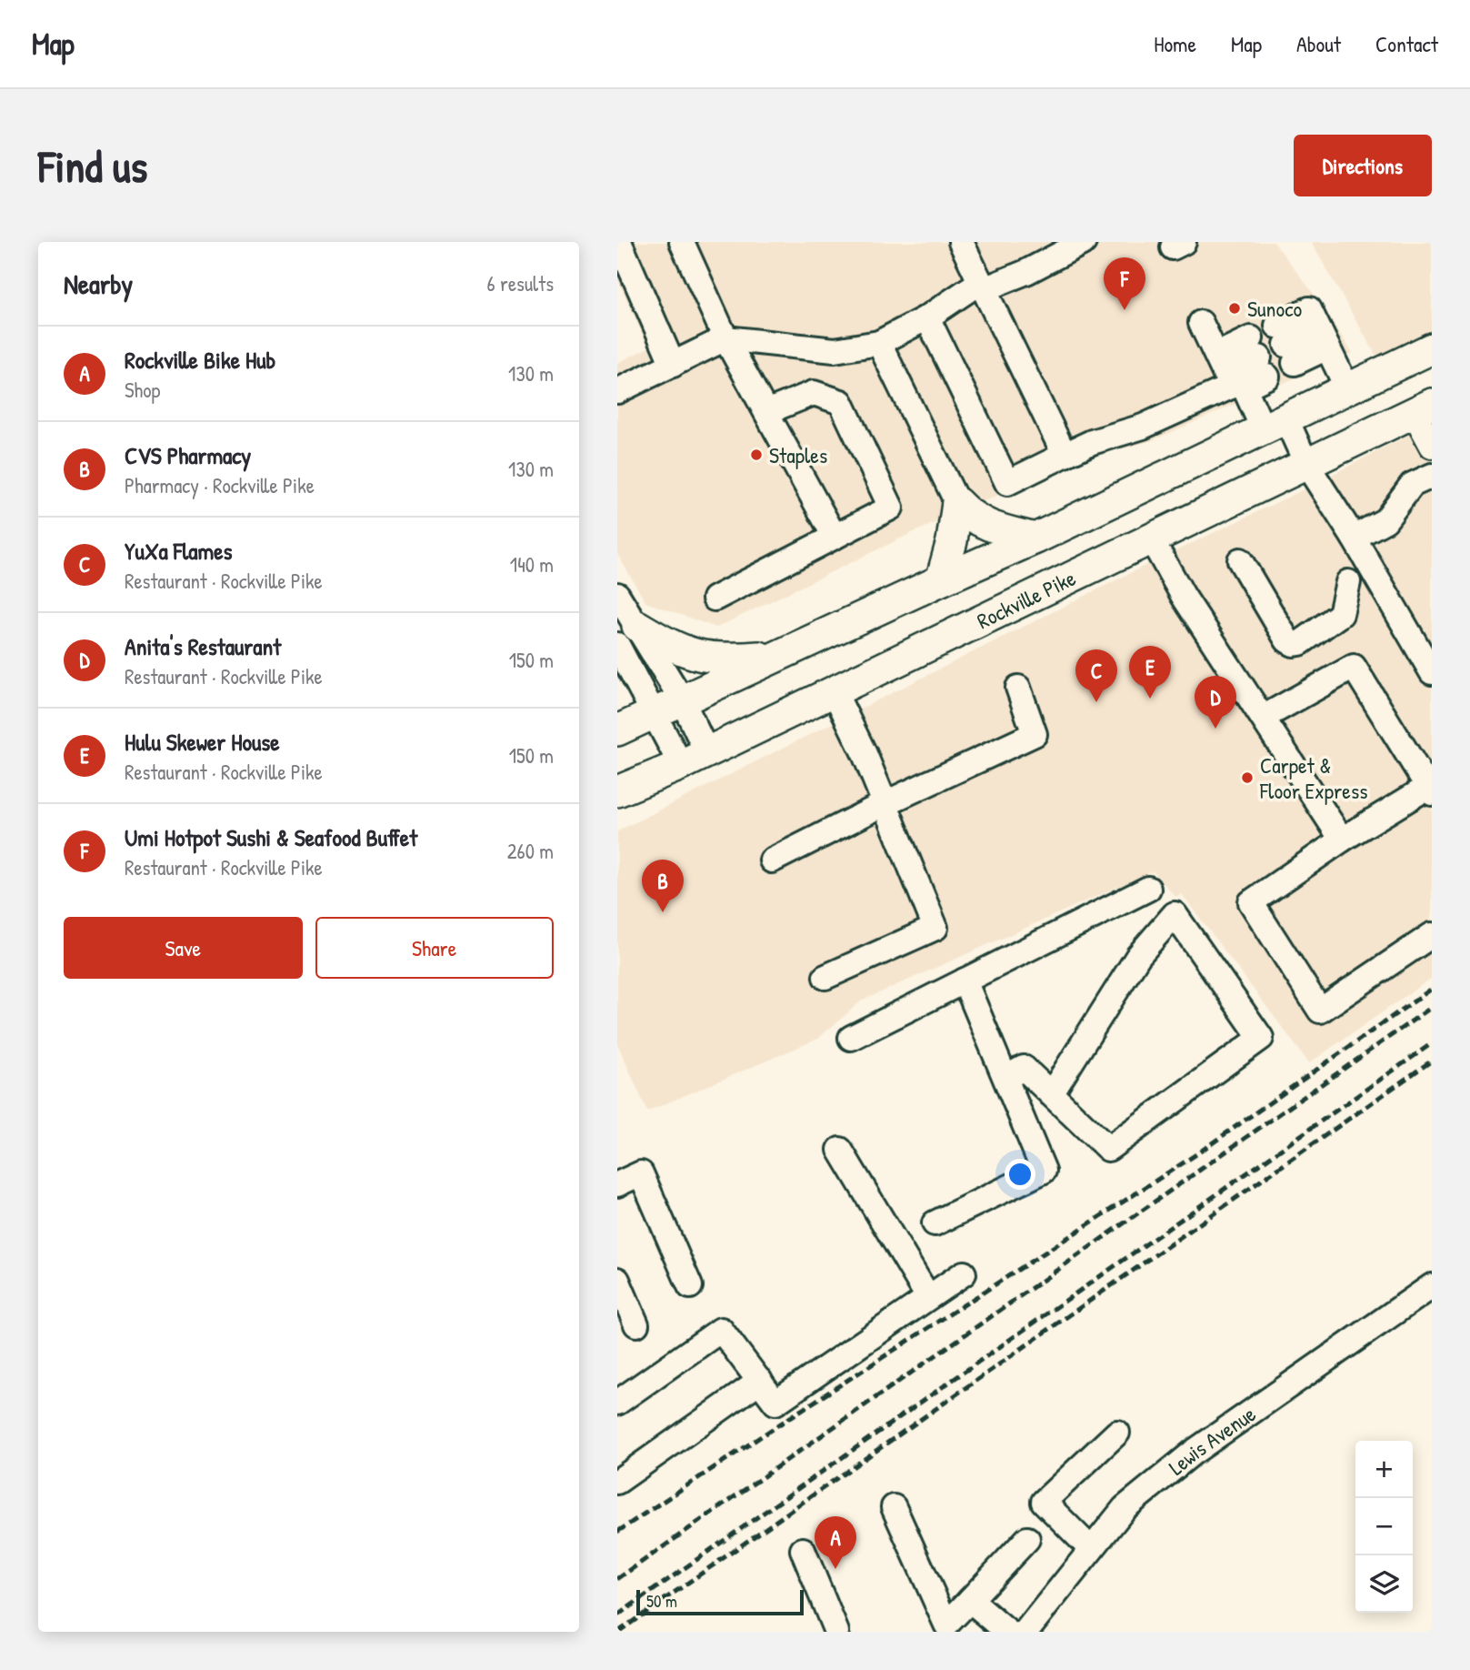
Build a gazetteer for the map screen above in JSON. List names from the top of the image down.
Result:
{
  "streets": {
    "main road": ["Rockville Pike"],
    "street": ["Lewis Avenue"]
  },
  "places": ["Sunoco", "Staples", "Carpet & Floor Express"],
  "scale_bar": "50 m",
  "page": {
    "header": "Map",
    "nav": [
      "Home",
      "Map",
      "About",
      "Contact"
    ],
    "buttons": [
      "Directions",
      ["Save", "Share"]
    ],
    "title": "Find us",
    "heading": ["Nearby", "6 results"],
    "pins": [
      "F",
      "E",
      "C",
      "D",
      "B",
      "A"
    ],
    "list": [
      {
        "mark": "A",
        "name": "Rockville Bike Hub",
        "note": "Shop",
        "value": "130 m"
      },
      {
        "mark": "B",
        "name": "CVS Pharmacy",
        "note": "Pharmacy · Rockville Pike",
        "value": "130 m"
      },
      {
        "mark": "C",
        "name": "YuXa Flames",
        "note": "Restaurant · Rockville Pike",
        "value": "140 m"
      },
      {
        "mark": "D",
        "name": "Anita's Restaurant",
        "note": "Restaurant · Rockville Pike",
        "value": "150 m"
      },
      {
        "mark": "E",
        "name": "Hulu Skewer House",
        "note": "Restaurant · Rockville Pike",
        "value": "150 m"
      },
      {
        "mark": "F",
        "name": "Umi Hotpot Sushi & Seafood Buffet",
        "note": "Restaurant · Rockville Pike",
        "value": "260 m"
      }
    ],
    "map_buttons": ["+", "−"],
    "scale": "50 m"
  }
}
